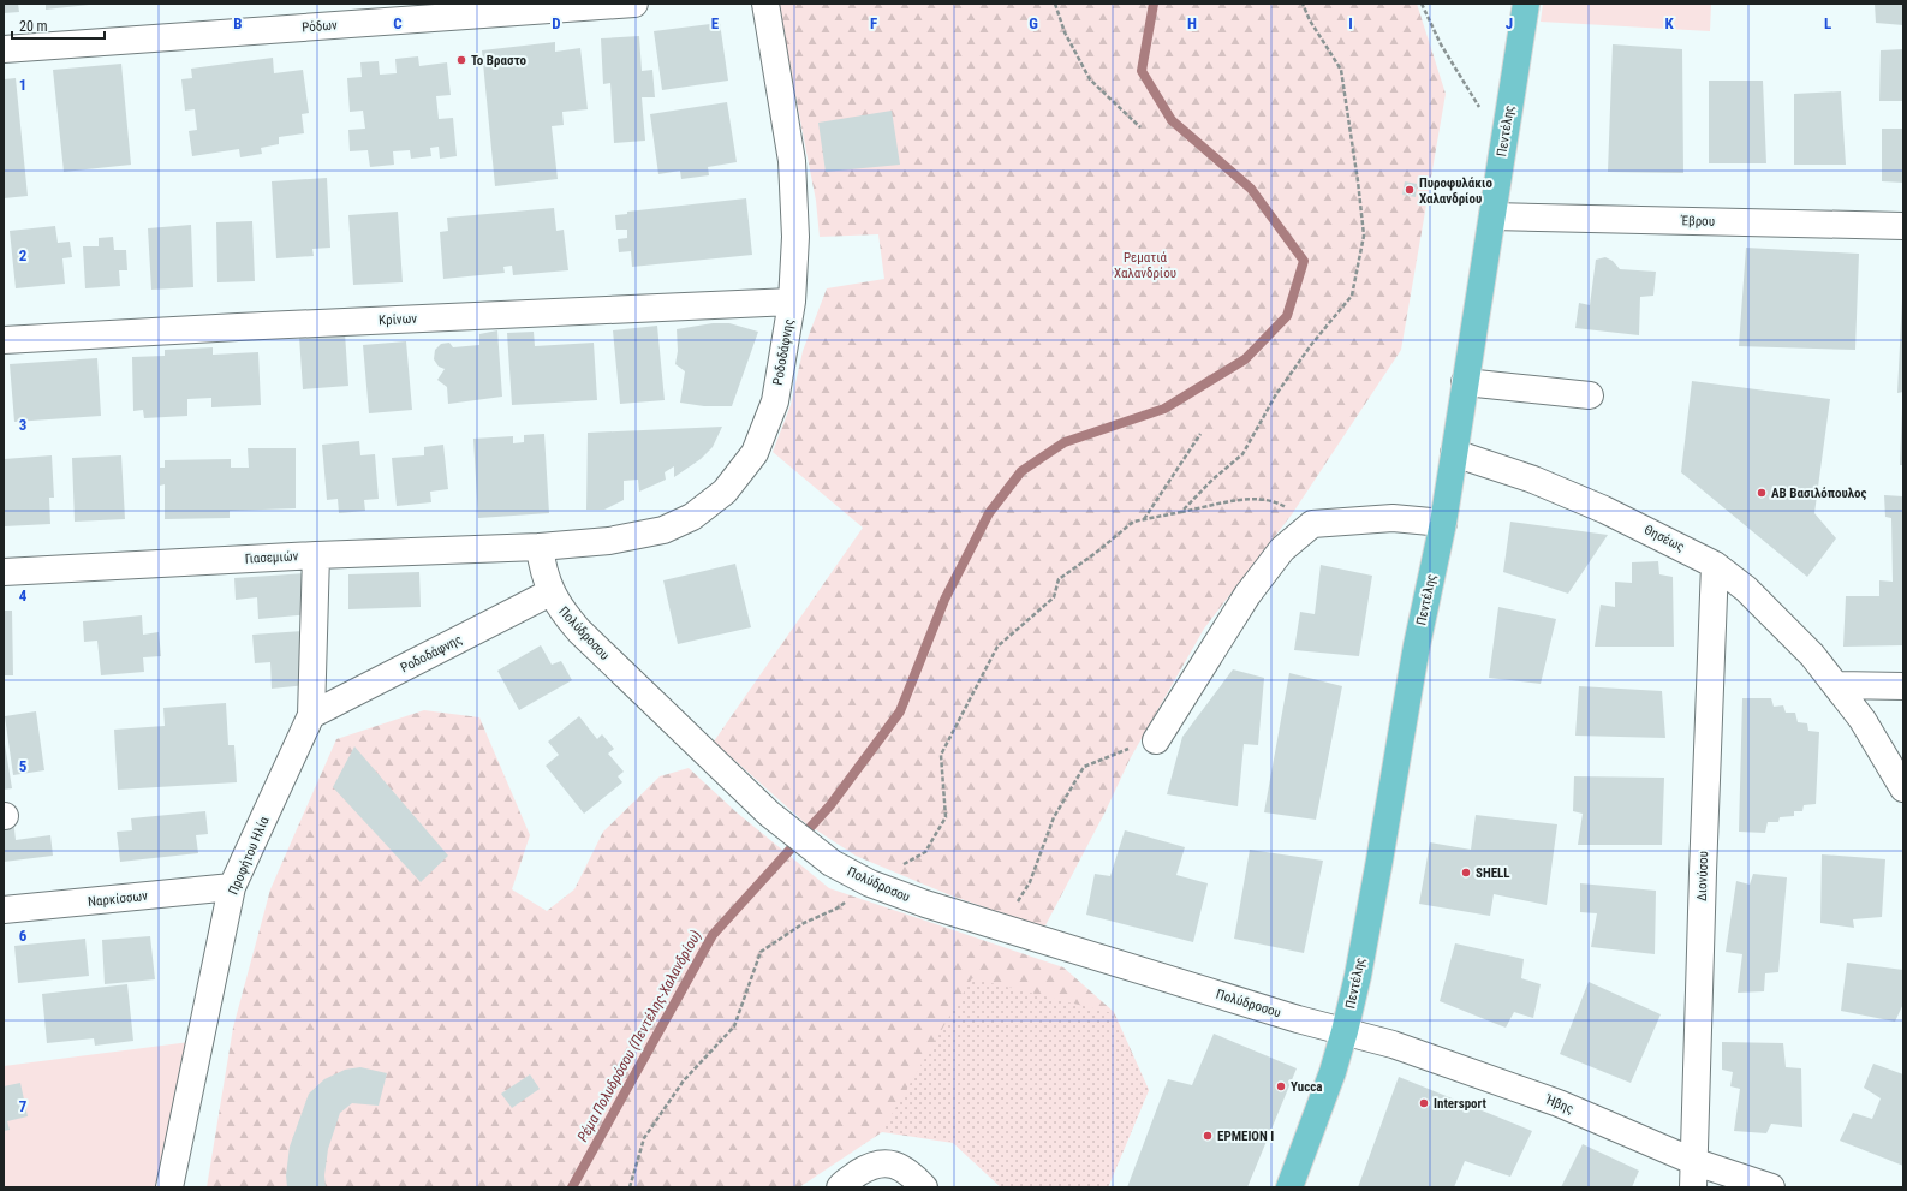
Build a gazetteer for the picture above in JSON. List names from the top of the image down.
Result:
{
  "streets": {
    "main road": ["Πεντέλης"],
    "street": [
      "Ρόδων",
      "Έβρου",
      "Κρίνων",
      "Ροδοδάφνης",
      "Θησέως",
      "Γιασεμιών",
      "Πολύδροσου",
      "Προφήτου Ηλία",
      "Διονύσου",
      "Ναρκίσσων",
      "Ήβης"
    ]
  },
  "crossings": [
    ["Πεντέλης", "Έβρου"],
    ["Πεντέλης", "Θησέως"],
    ["Πεντέλης", "Πολύδροσου"],
    ["Πεντέλης", "Ήβης"],
    ["Κρίνων", "Ροδοδάφνης"],
    ["Ροδοδάφνης", "Γιασεμιών"],
    ["Ροδοδάφνης", "Πολύδροσου"],
    ["Ροδοδάφνης", "Προφήτου Ηλία"],
    ["Θησέως", "Διονύσου"],
    ["Γιασεμιών", "Πολύδροσου"],
    ["Γιασεμιών", "Προφήτου Ηλία"],
    ["Πολύδροσου", "Ήβης"],
    ["Προφήτου Ηλία", "Ναρκίσσων"],
    ["Διονύσου", "Ήβης"]
  ],
  "water": ["Ρέμα Πολυδρόσου (Πεντέλης-Χαλανδρίου)"],
  "parks": ["Ρεματιά Χαλανδρίου"],
  "places": [
    "Το Βραστο",
    "Πυροφυλάκιο Χαλανδρίου",
    "ΑΒ Βασιλόπουλος",
    "SHELL",
    "Yucca",
    "Intersport",
    "ΕΡΜΕΙΟΝ Ι"
  ],
  "scale_bar": "20 m",
  "grid": {
    "columns": [
      "B",
      "C",
      "D",
      "E",
      "F",
      "G",
      "H",
      "I",
      "J",
      "K",
      "L"
    ],
    "rows": [
      "1",
      "2",
      "3",
      "4",
      "5",
      "6",
      "7"
    ]
  }
}
